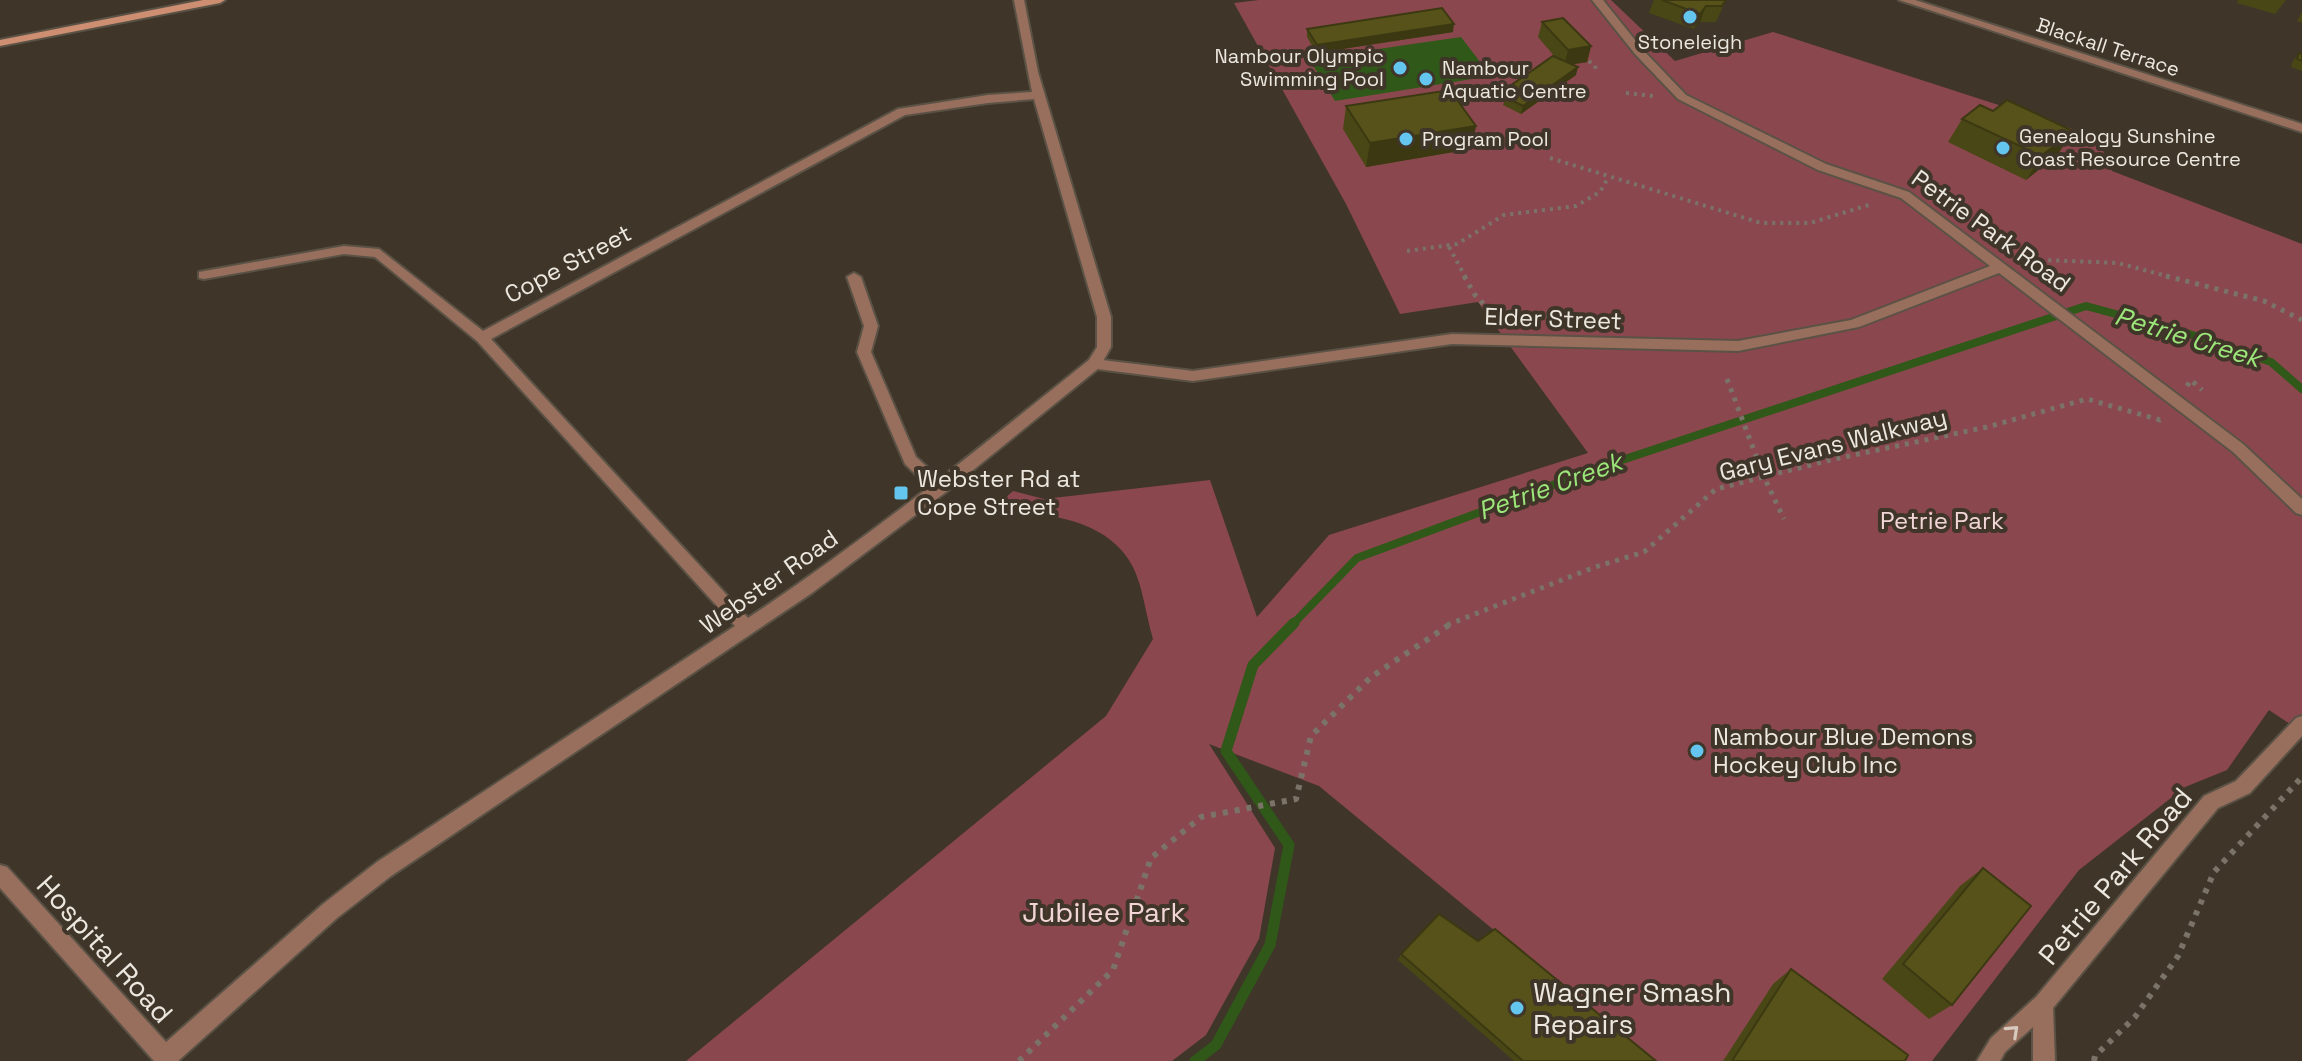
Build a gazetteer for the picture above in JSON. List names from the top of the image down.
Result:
{
  "streets": {
    "street": [
      "Blackall Terrace",
      "Petrie Park Road",
      "Cope Street",
      "Elder Street",
      "Webster Road",
      "Hospital Road"
    ],
    "path": ["Gary Evans Walkway"]
  },
  "crossings": [
    ["Petrie Park Road", "Elder Street"],
    ["Petrie Park Road", "Gary Evans Walkway"],
    ["Elder Street", "Webster Road"],
    ["Webster Road", "Hospital Road"]
  ],
  "water": ["Petrie Creek"],
  "parks": ["Petrie Park", "Jubilee Park"],
  "places": {
    "other": [
      "Stoneleigh",
      "Nambour Olympic Swimming Pool",
      "Nambour Aquatic Centre",
      "Program Pool",
      "Genealogy Sunshine Coast Resource Centre",
      "Nambour Blue Demons Hockey Club Inc",
      "Wagner Smash Repairs"
    ],
    "transit": ["Webster Rd at Cope Street"]
  }
}
